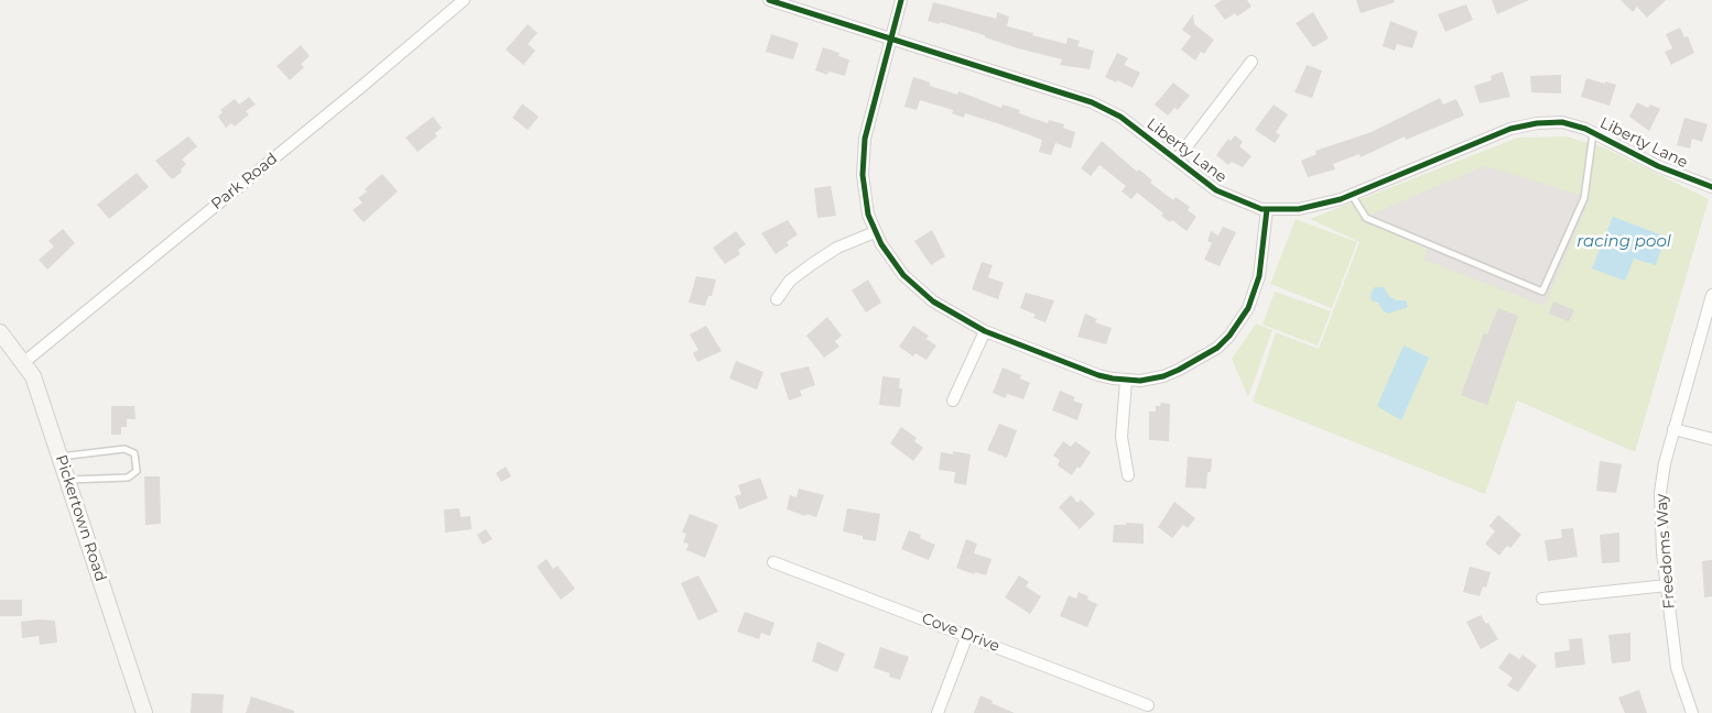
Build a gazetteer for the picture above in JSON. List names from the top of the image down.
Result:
{
  "streets": {
    "street": [
      "Liberty Lane",
      "Park Road",
      "Pickertown Road",
      "Freedoms Way",
      "Cove Drive"
    ]
  },
  "crossings": [
    ["Park Road", "Pickertown Road"]
  ],
  "water": ["racing pool"]
}
